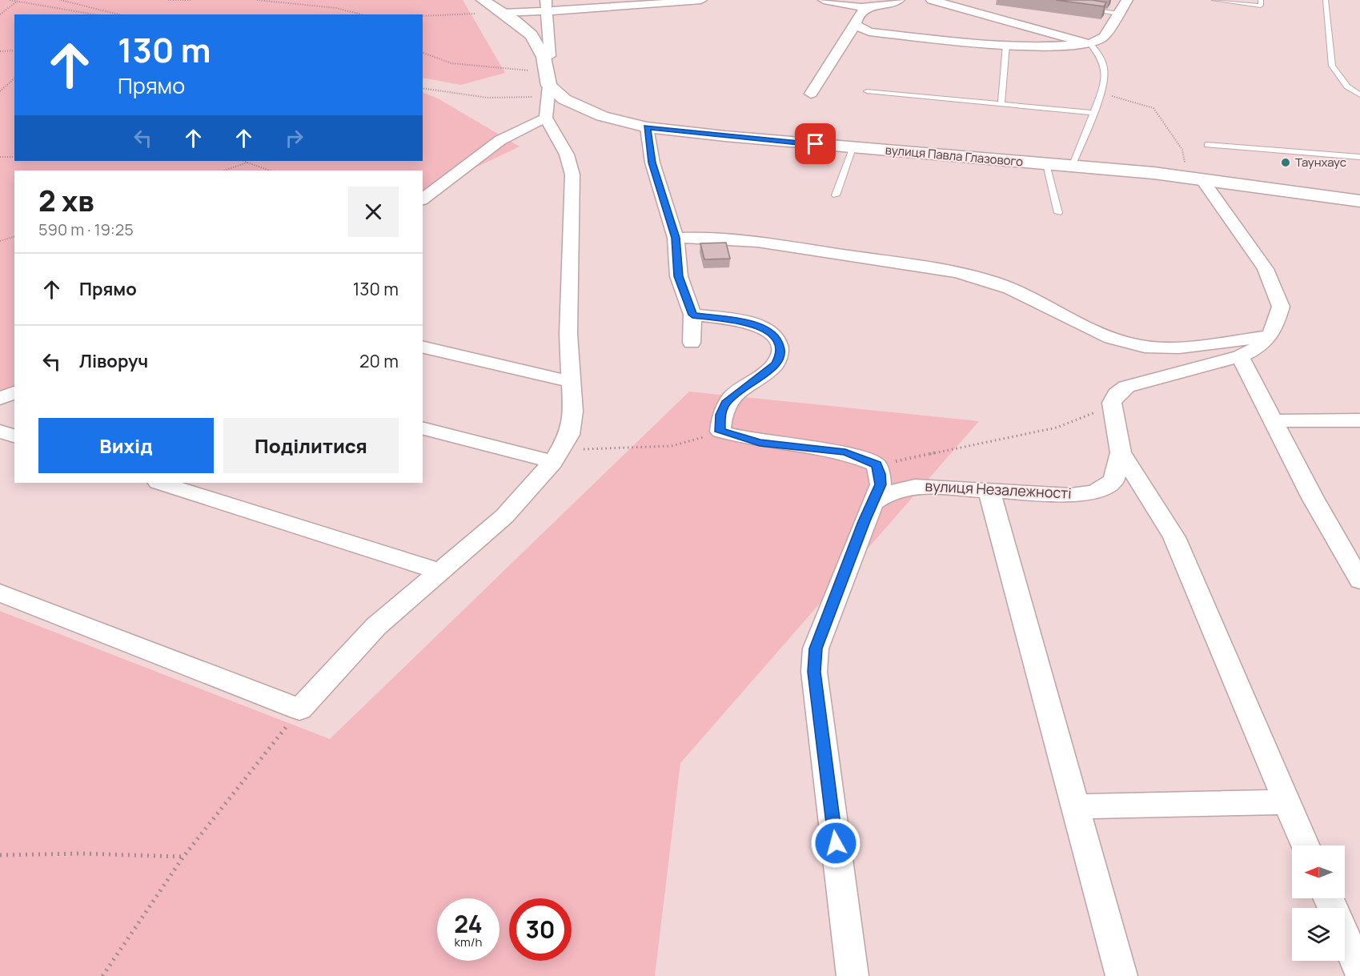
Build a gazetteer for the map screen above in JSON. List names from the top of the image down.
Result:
{
  "streets": {
    "main road": ["вулиця Павла Глазового"],
    "street": ["вулиця Незалежності"]
  },
  "places": ["Таунхаус"],
  "north": "left",
  "page": {
    "turn": ["130 m", "Прямо"],
    "heading": ["2 хв", "590 m · 19:25"],
    "list": [
      {
        "name": "Прямо",
        "value": "130 m"
      },
      {
        "name": "Ліворуч",
        "value": "20 m"
      }
    ],
    "buttons": ["Вихід", "Поділитися"],
    "speed": "24 km/h",
    "limit": "30"
  }
}
